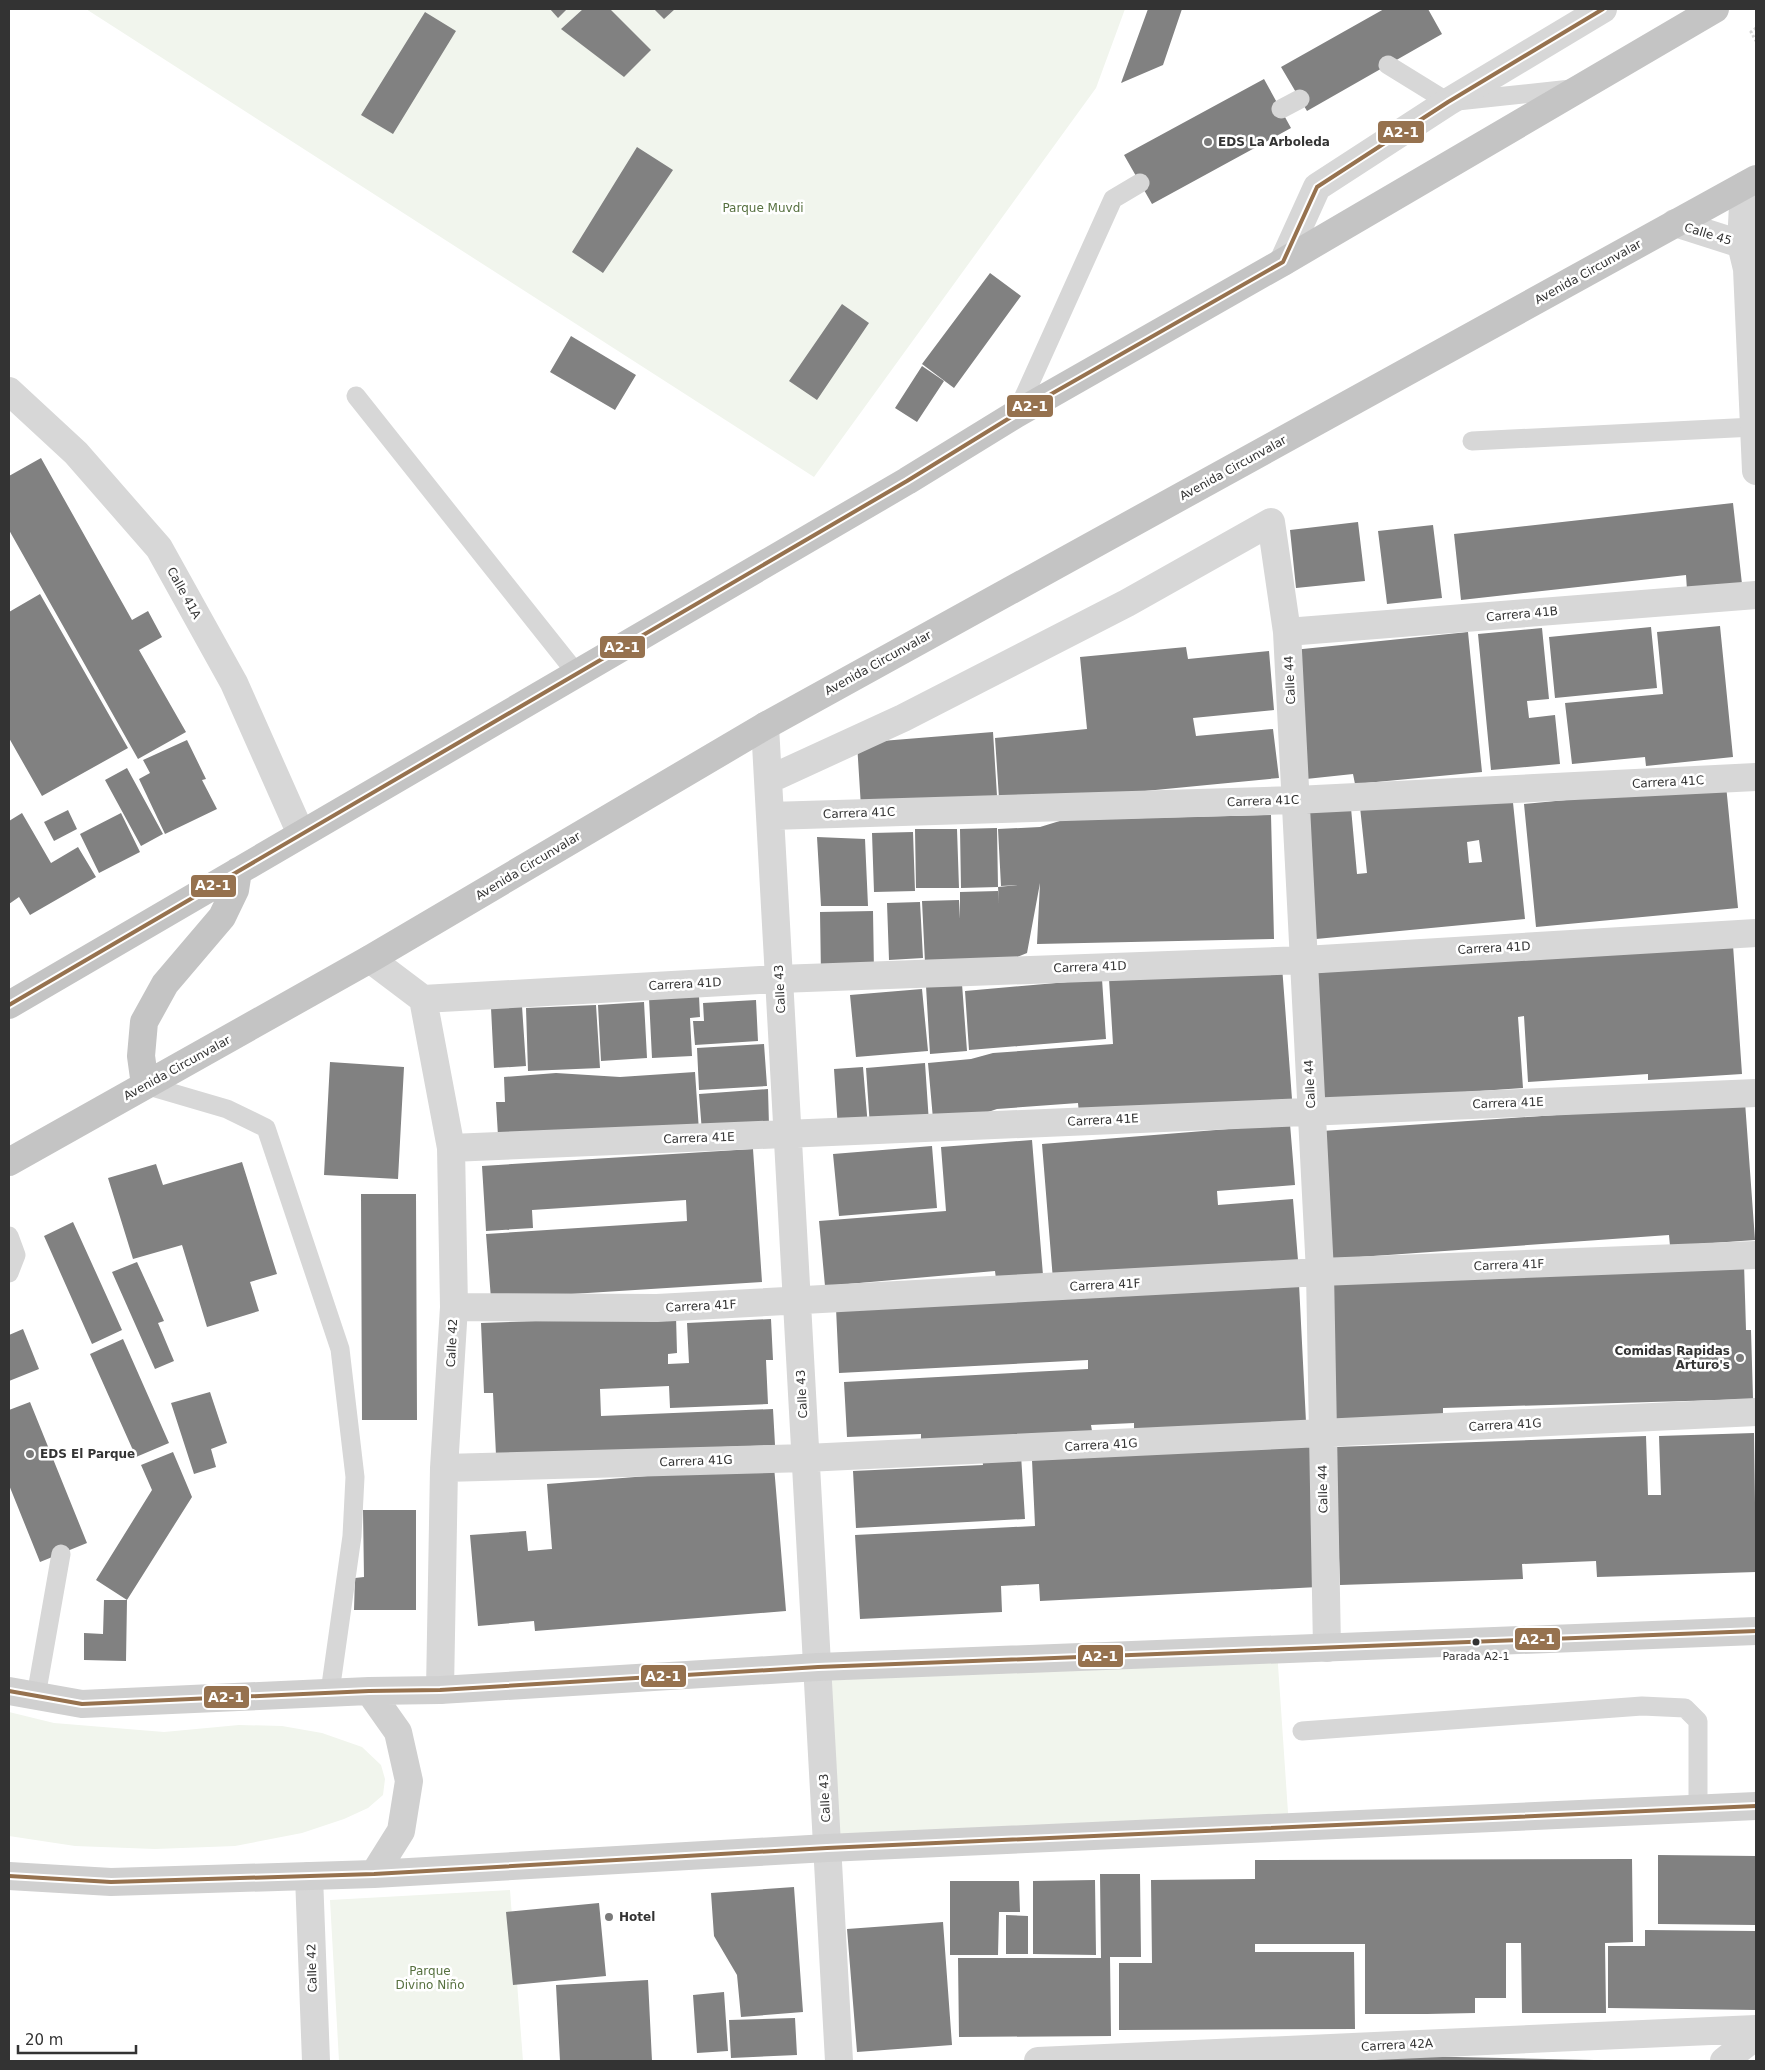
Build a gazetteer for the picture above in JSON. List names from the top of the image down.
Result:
{
  "streets": {
    "highway": ["Avenida Circunvalar"],
    "street": [
      "Calle 45",
      "Calle 41A",
      "Carrera 41B",
      "Calle 44",
      "Carrera 41C",
      "Carrera 41D",
      "Calle 43",
      "Carrera 41E",
      "Carrera 41F",
      "Calle 42",
      "Carrera 41G",
      "Carrera 42A"
    ]
  },
  "crossings": [
    ["Calle 45", "Avenida Circunvalar"],
    ["Avenida Circunvalar", "Calle 43"],
    ["Carrera 41B", "Calle 44"],
    ["Calle 44", "Carrera 41C"],
    ["Calle 44", "Carrera 41D"],
    ["Calle 44", "Calle 43"],
    ["Calle 44", "Carrera 41E"],
    ["Calle 44", "Carrera 41F"],
    ["Calle 44", "Carrera 41G"],
    ["Carrera 41C", "Calle 43"],
    ["Carrera 41D", "Calle 43"],
    ["Carrera 41D", "Calle 42"],
    ["Calle 43", "Carrera 41E"],
    ["Calle 43", "Carrera 41F"],
    ["Calle 43", "Carrera 41G"],
    ["Carrera 41E", "Calle 42"],
    ["Carrera 41F", "Calle 42"],
    ["Calle 42", "Carrera 41G"]
  ],
  "parks": ["Parque Muvdi", "Parque Divino Niño"],
  "places": [
    "EDS La Arboleda",
    "Comidas Rapidas Arturo's",
    "EDS El Parque",
    "Parada A2-1",
    "Hotel"
  ],
  "lines": ["transit line A2-1"],
  "scale_bar": "20 m"
}
